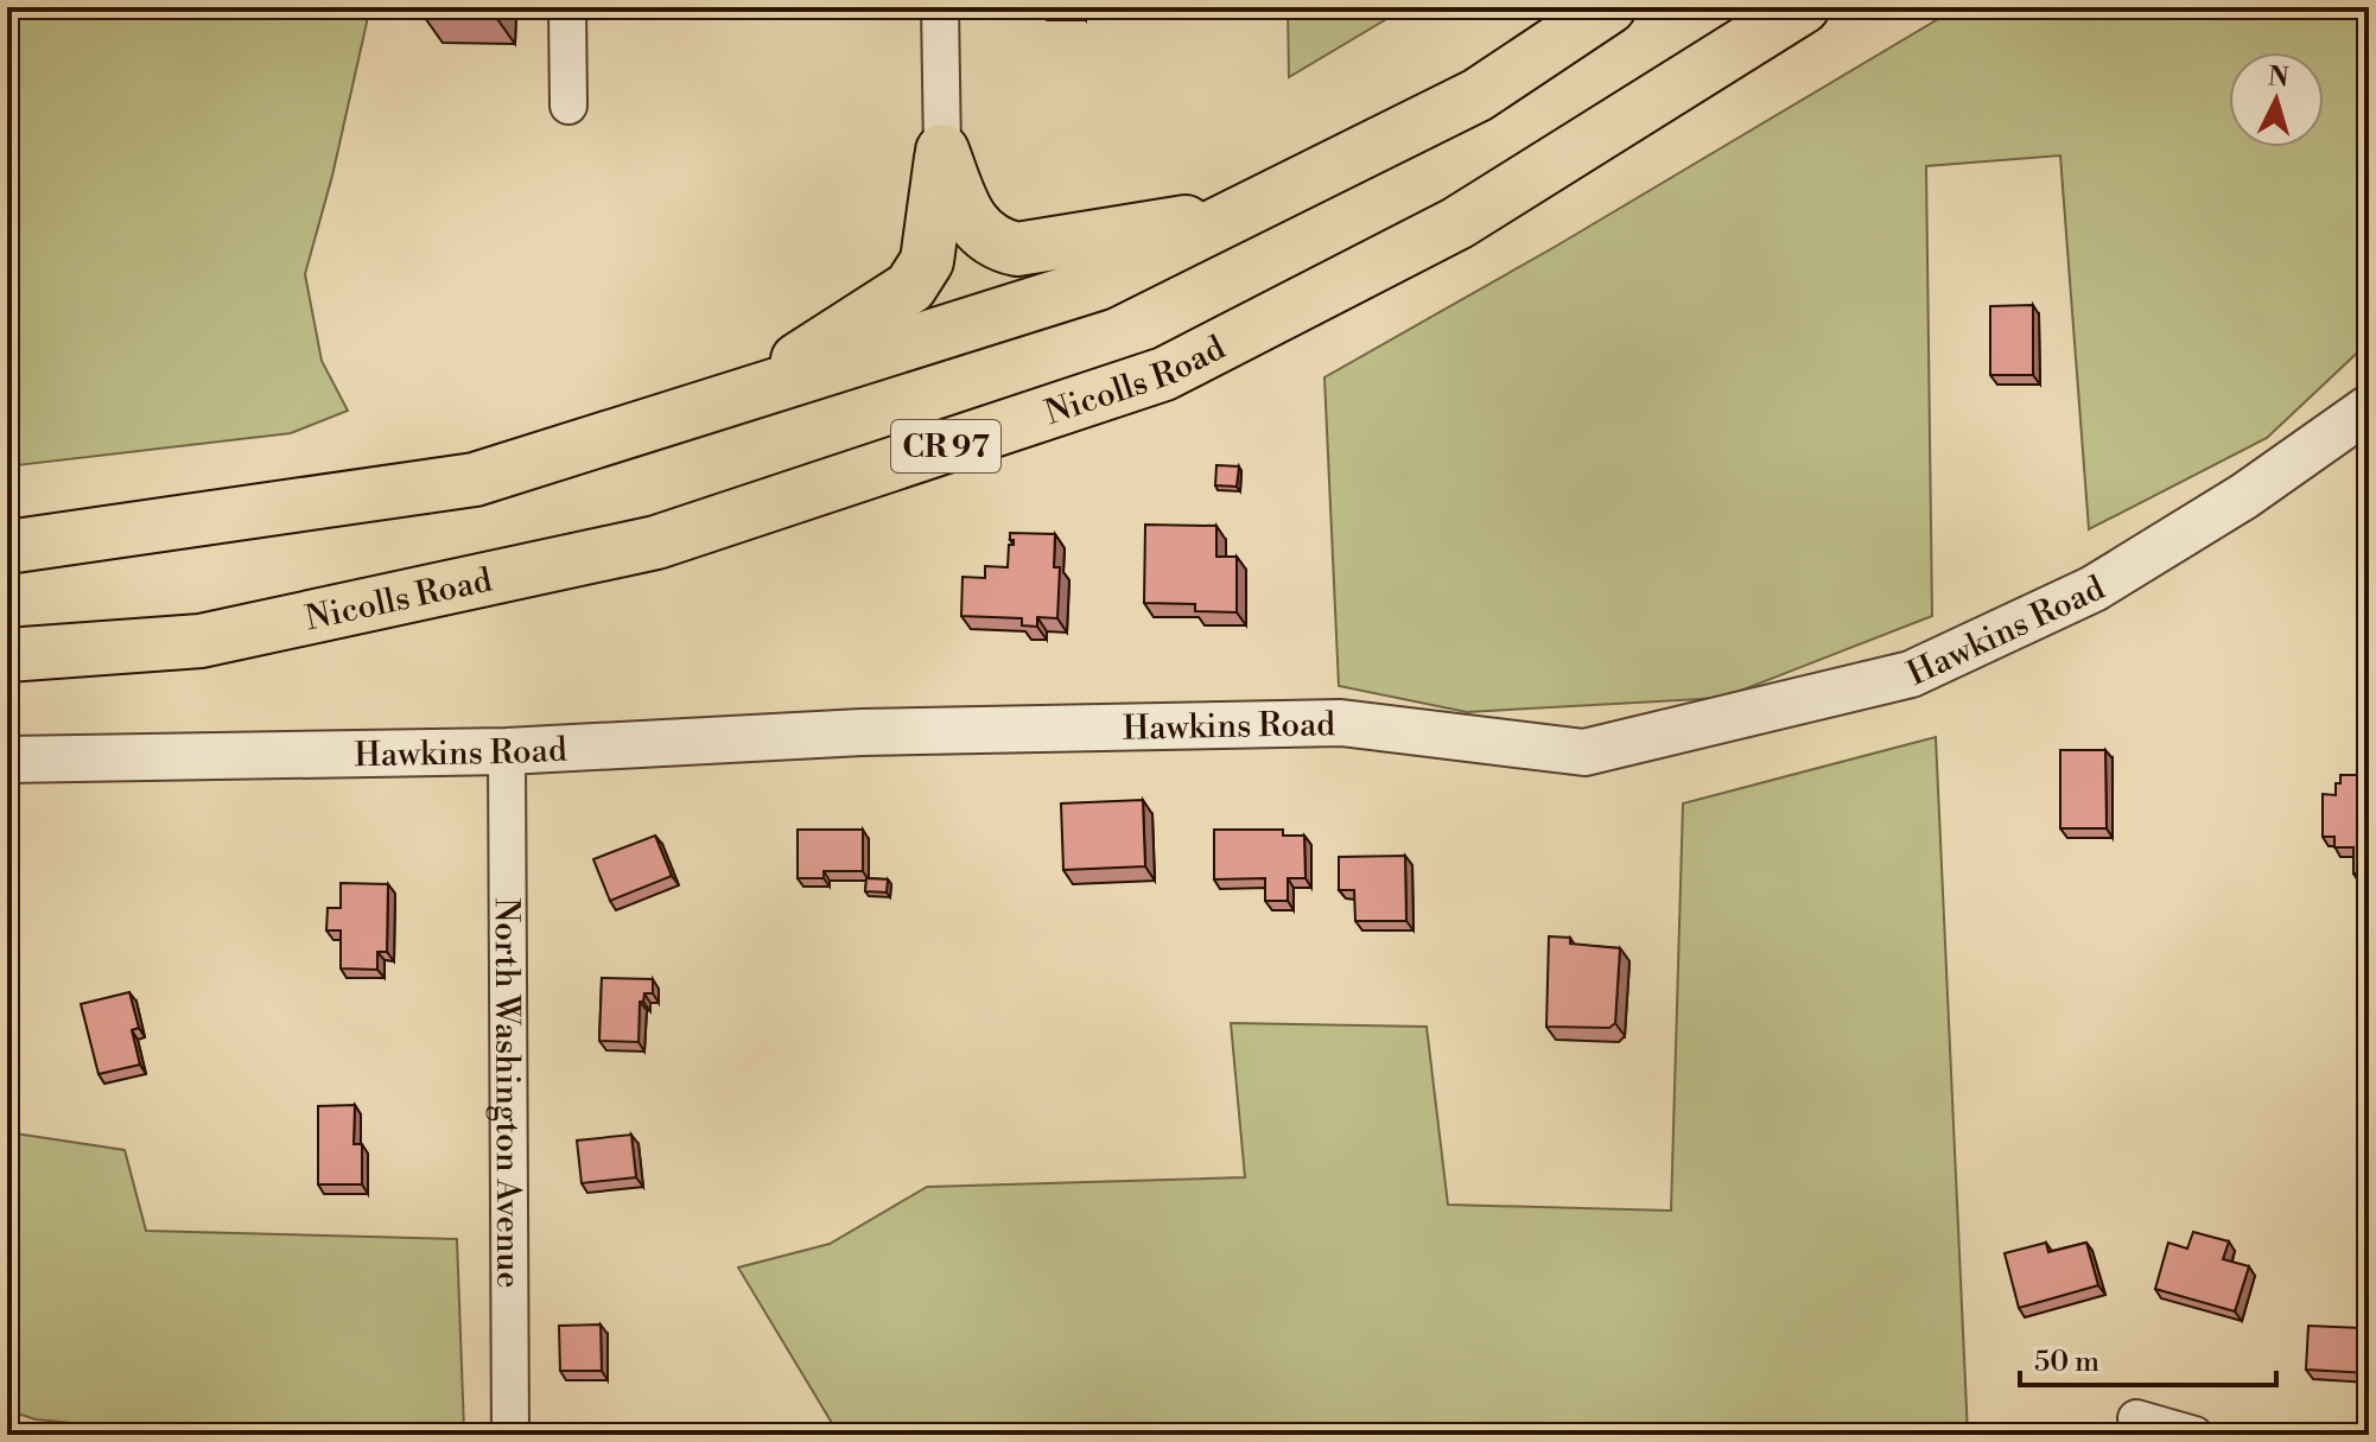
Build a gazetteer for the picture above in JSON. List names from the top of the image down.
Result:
{
  "streets": {
    "highway": ["Nicolls Road", "CR 97"],
    "street": ["Hawkins Road", "North Washington Avenue"]
  },
  "crossings": [
    ["Hawkins Road", "North Washington Avenue"]
  ],
  "scale_bar": "50 m",
  "north": "top"
}
